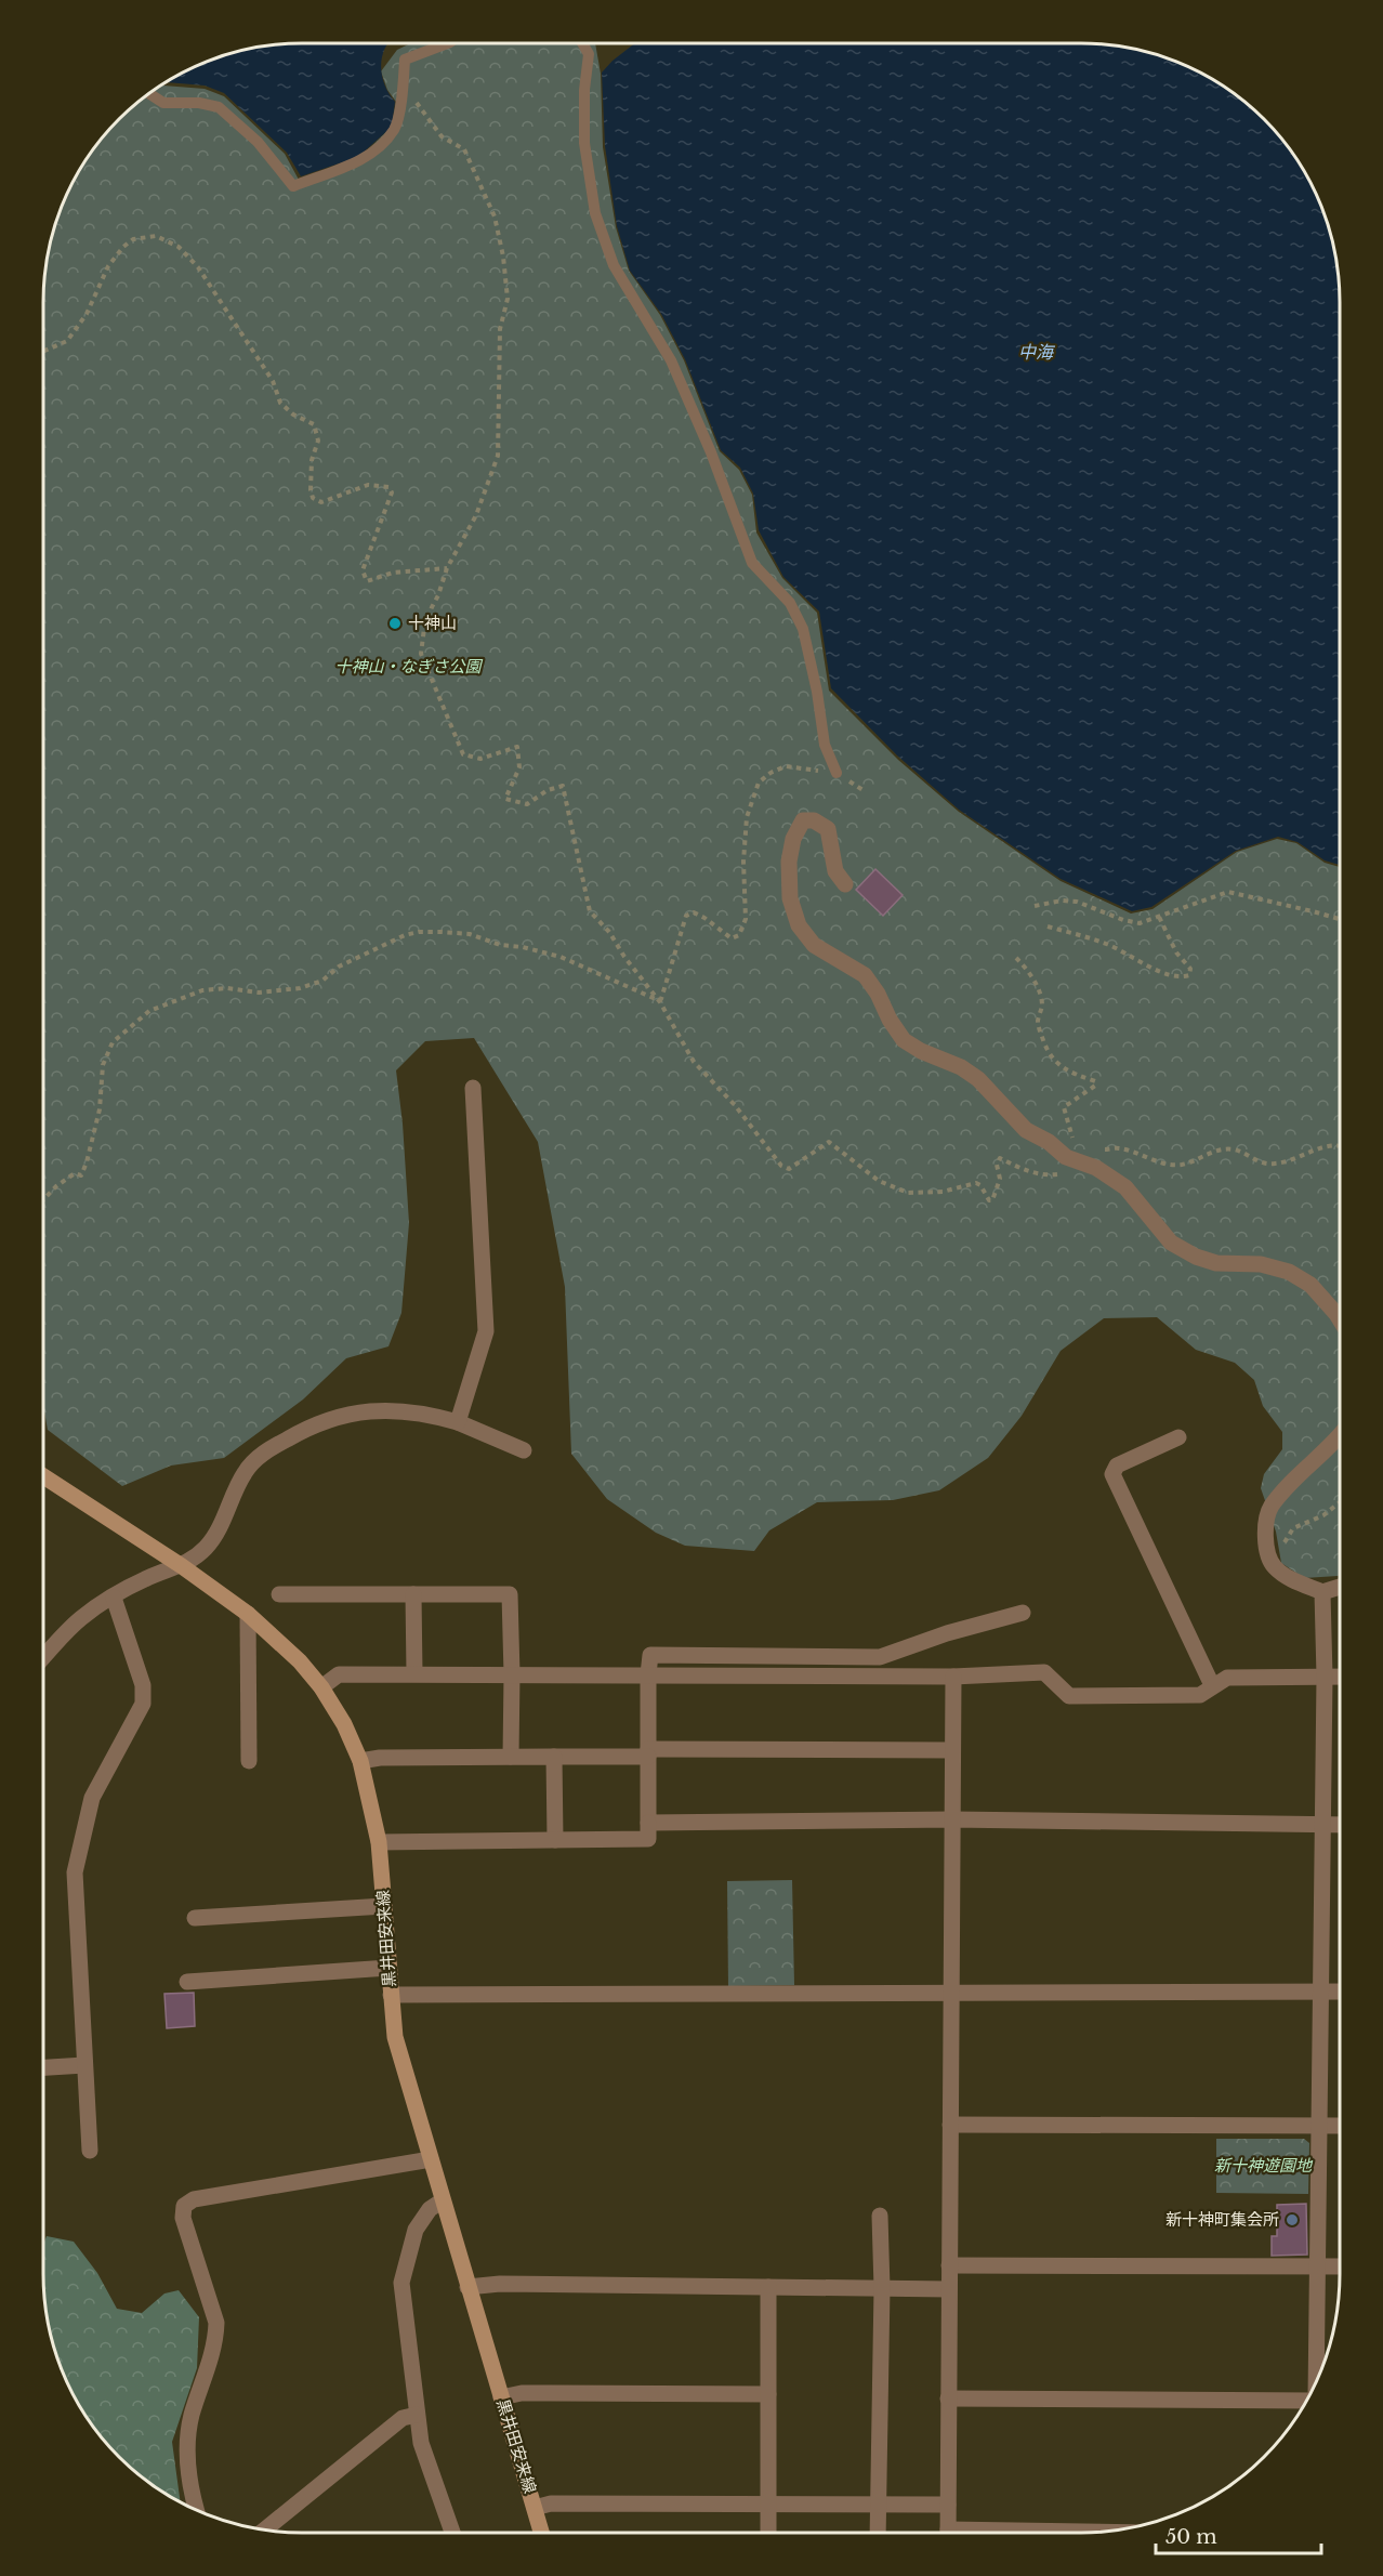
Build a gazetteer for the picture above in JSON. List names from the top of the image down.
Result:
{
  "streets": {
    "main road": ["黒井田安来線"]
  },
  "water": ["中海"],
  "parks": ["十神山・なぎさ公園", "新十神遊園地"],
  "places": ["十神山", "新十神町集会所"],
  "scale_bar": "50 m"
}
